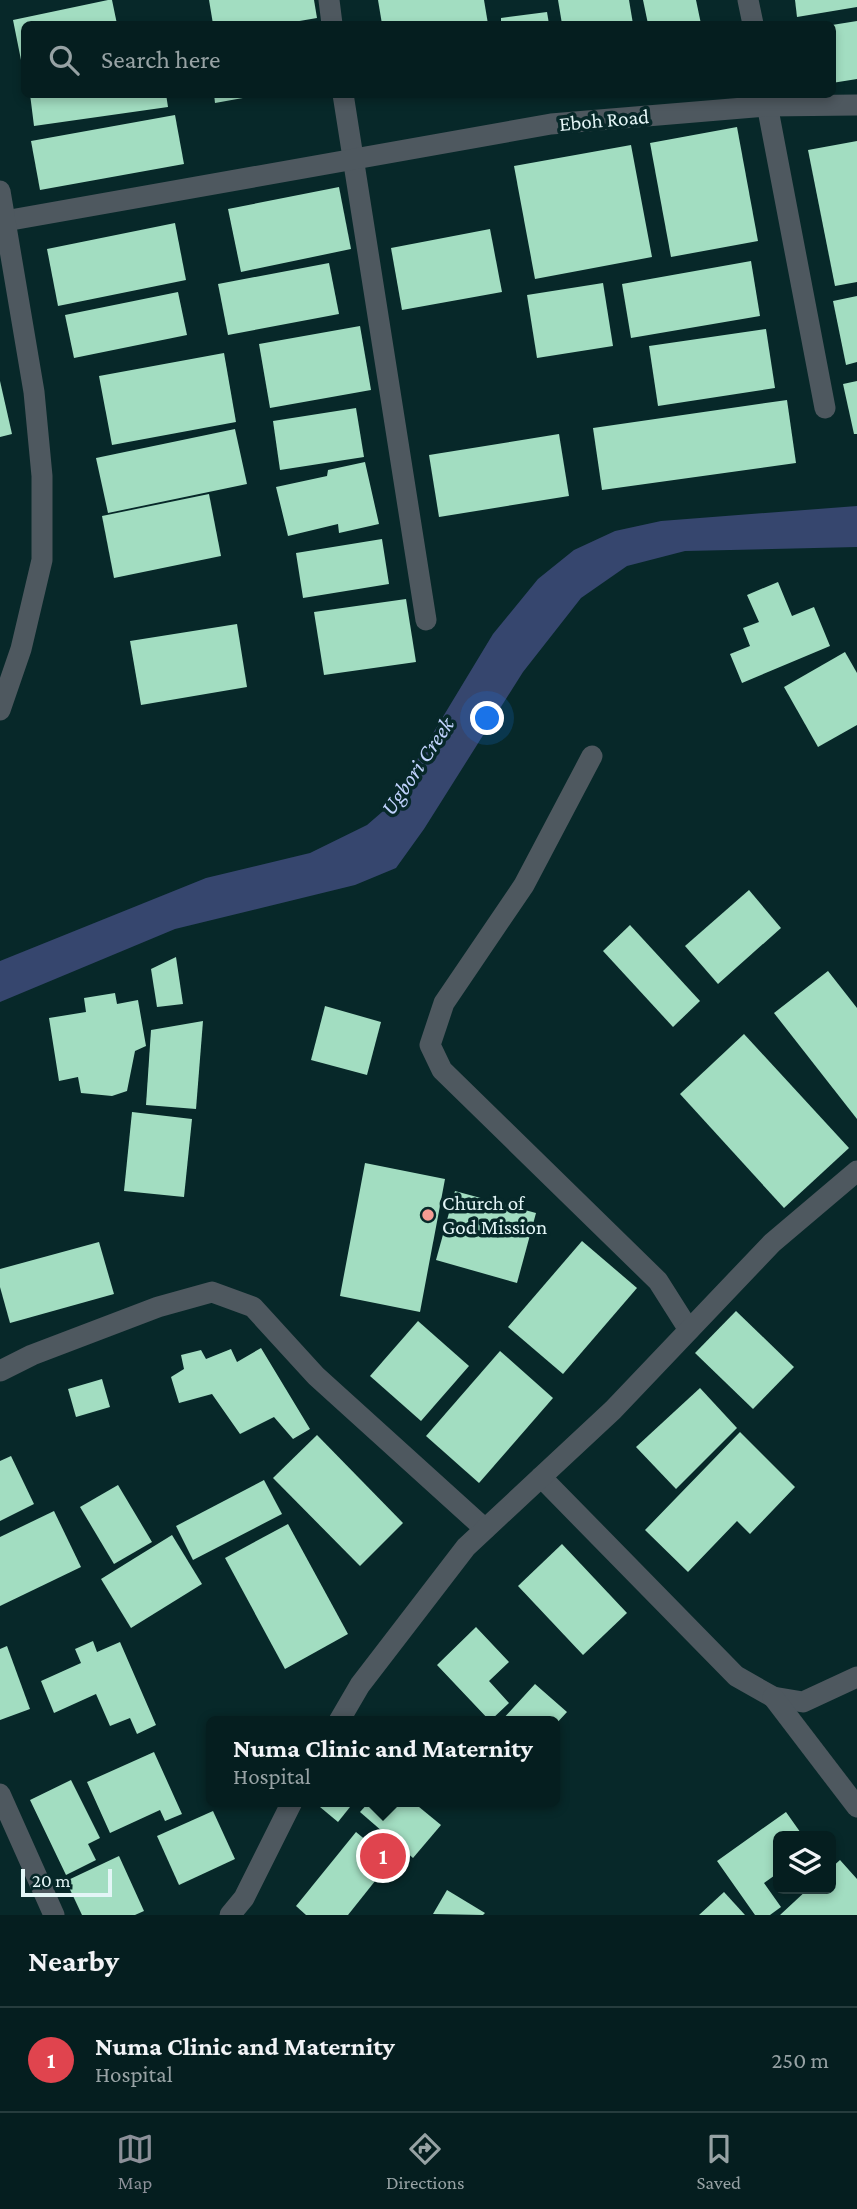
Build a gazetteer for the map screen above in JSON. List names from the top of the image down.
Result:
{
  "streets": {
    "street": ["Eboh Road"]
  },
  "water": ["Ugbori Creek"],
  "places": ["Church of God Mission"],
  "scale_bar": "20 m",
  "page": {
    "search": "Search here",
    "popup": ["Numa Clinic and Maternity", "Hospital"],
    "pins": "1",
    "scale": "20 m",
    "heading": "Nearby",
    "list": [
      {
        "mark": "1",
        "name": "Numa Clinic and Maternity",
        "note": "Hospital",
        "value": "250 m"
      }
    ],
    "nav": ["Map", "Directions", "Saved"]
  }
}
